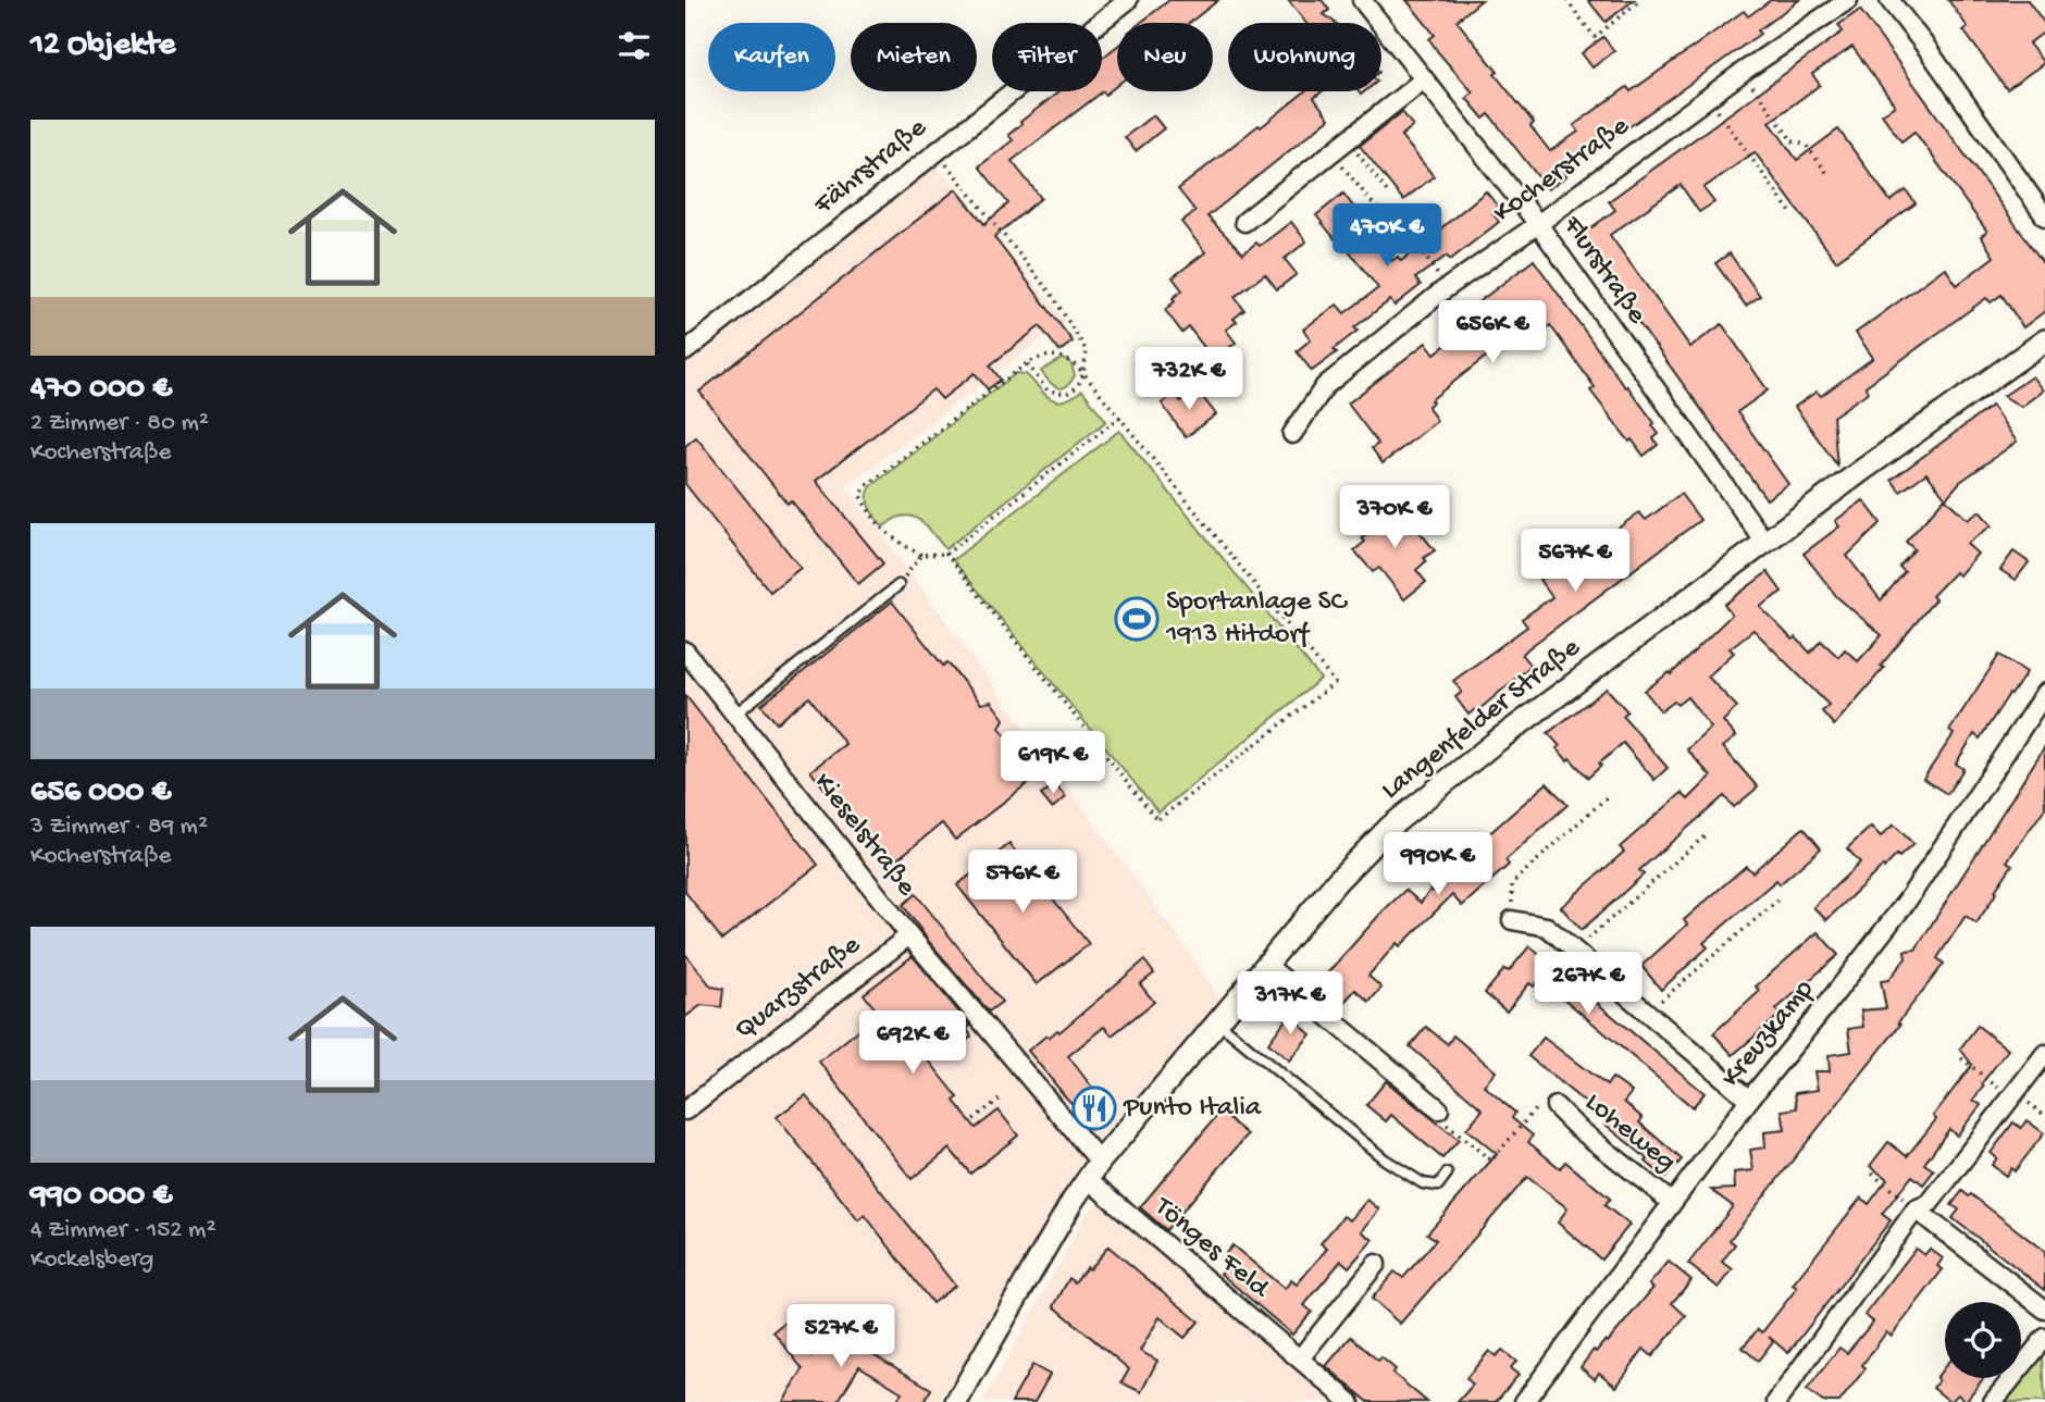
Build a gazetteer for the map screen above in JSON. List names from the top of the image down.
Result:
{
  "streets": {
    "street": [
      "Fährstraße",
      "Kocherstraße",
      "Flurstraße",
      "Langenfelder Straße",
      "Kieselstraße",
      "Quarzstraße",
      "Kreuzkamp",
      "Loheweg",
      "Tönges Feld"
    ]
  },
  "crossings": [
    ["Kocherstraße", "Flurstraße"],
    ["Flurstraße", "Langenfelder Straße"],
    ["Langenfelder Straße", "Kieselstraße"],
    ["Langenfelder Straße", "Tönges Feld"],
    ["Kieselstraße", "Quarzstraße"],
    ["Kieselstraße", "Tönges Feld"],
    ["Kreuzkamp", "Loheweg"]
  ],
  "places": {
    "sports": ["Sportanlage SC 1913 Hitdorf"],
    "restaurant": ["Punto Italia"]
  },
  "page": {
    "heading": "12 Objekte",
    "chip": [
      "Kaufen",
      "Mieten",
      "Filter",
      "Neu",
      "Wohnung"
    ],
    "list": [
      {
        "name": "470 000 €",
        "note": "2 Zimmer · 80 m² · Kocherstraße"
      },
      {
        "name": "656 000 €",
        "note": "3 Zimmer · 89 m² · Kocherstraße"
      },
      {
        "name": "990 000 €",
        "note": "4 Zimmer · 152 m² · Kockelsberg"
      }
    ],
    "price": [
      "470K €",
      "656K €",
      "732K €",
      "370K €",
      "567K €",
      "619K €",
      "990K €",
      "576K €",
      "267K €",
      "317K €",
      "692K €",
      "527K €"
    ]
  }
}
